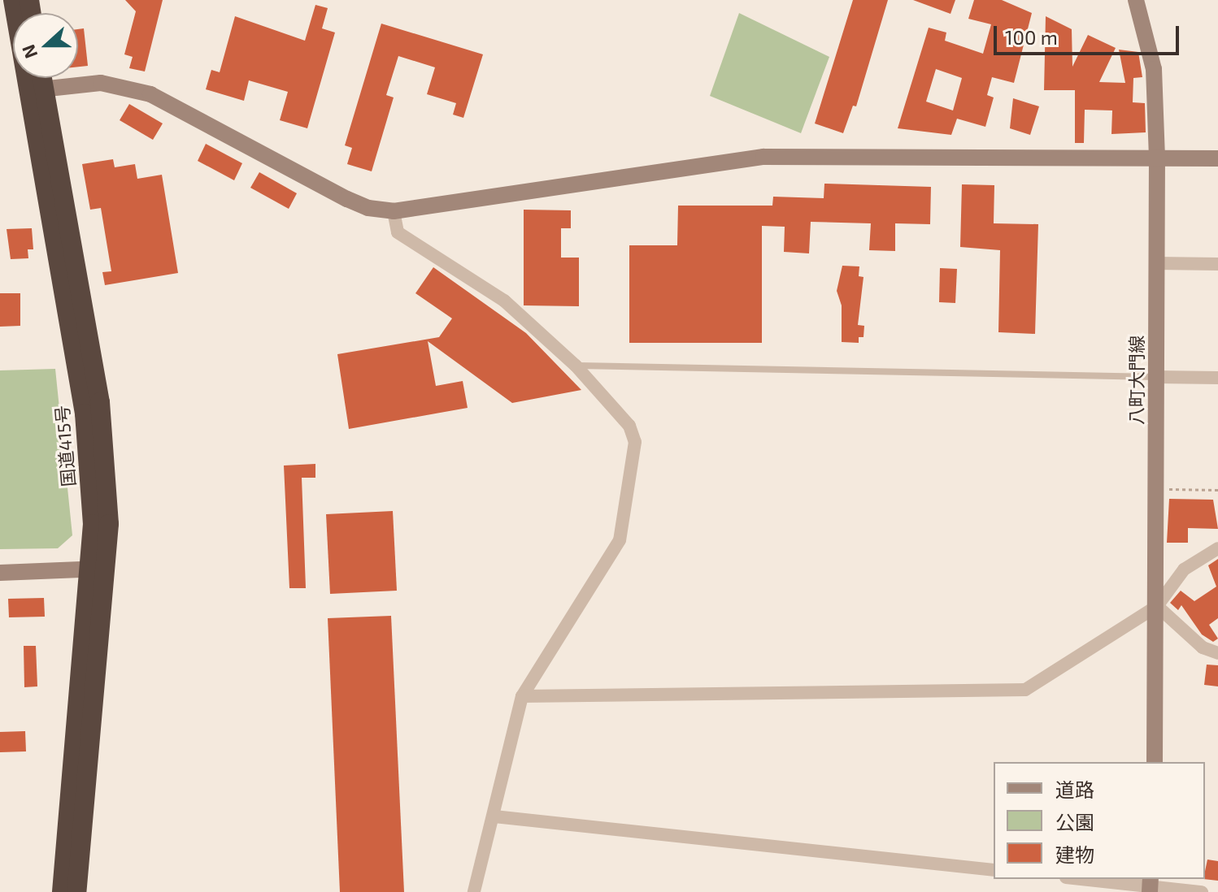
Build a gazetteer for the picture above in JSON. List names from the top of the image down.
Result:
{
  "streets": {
    "highway": ["国道415号"],
    "street": ["八町大門線"]
  },
  "legend": ["道路", "公園", "建物"],
  "scale_bar": "100 m",
  "north": "left"
}
